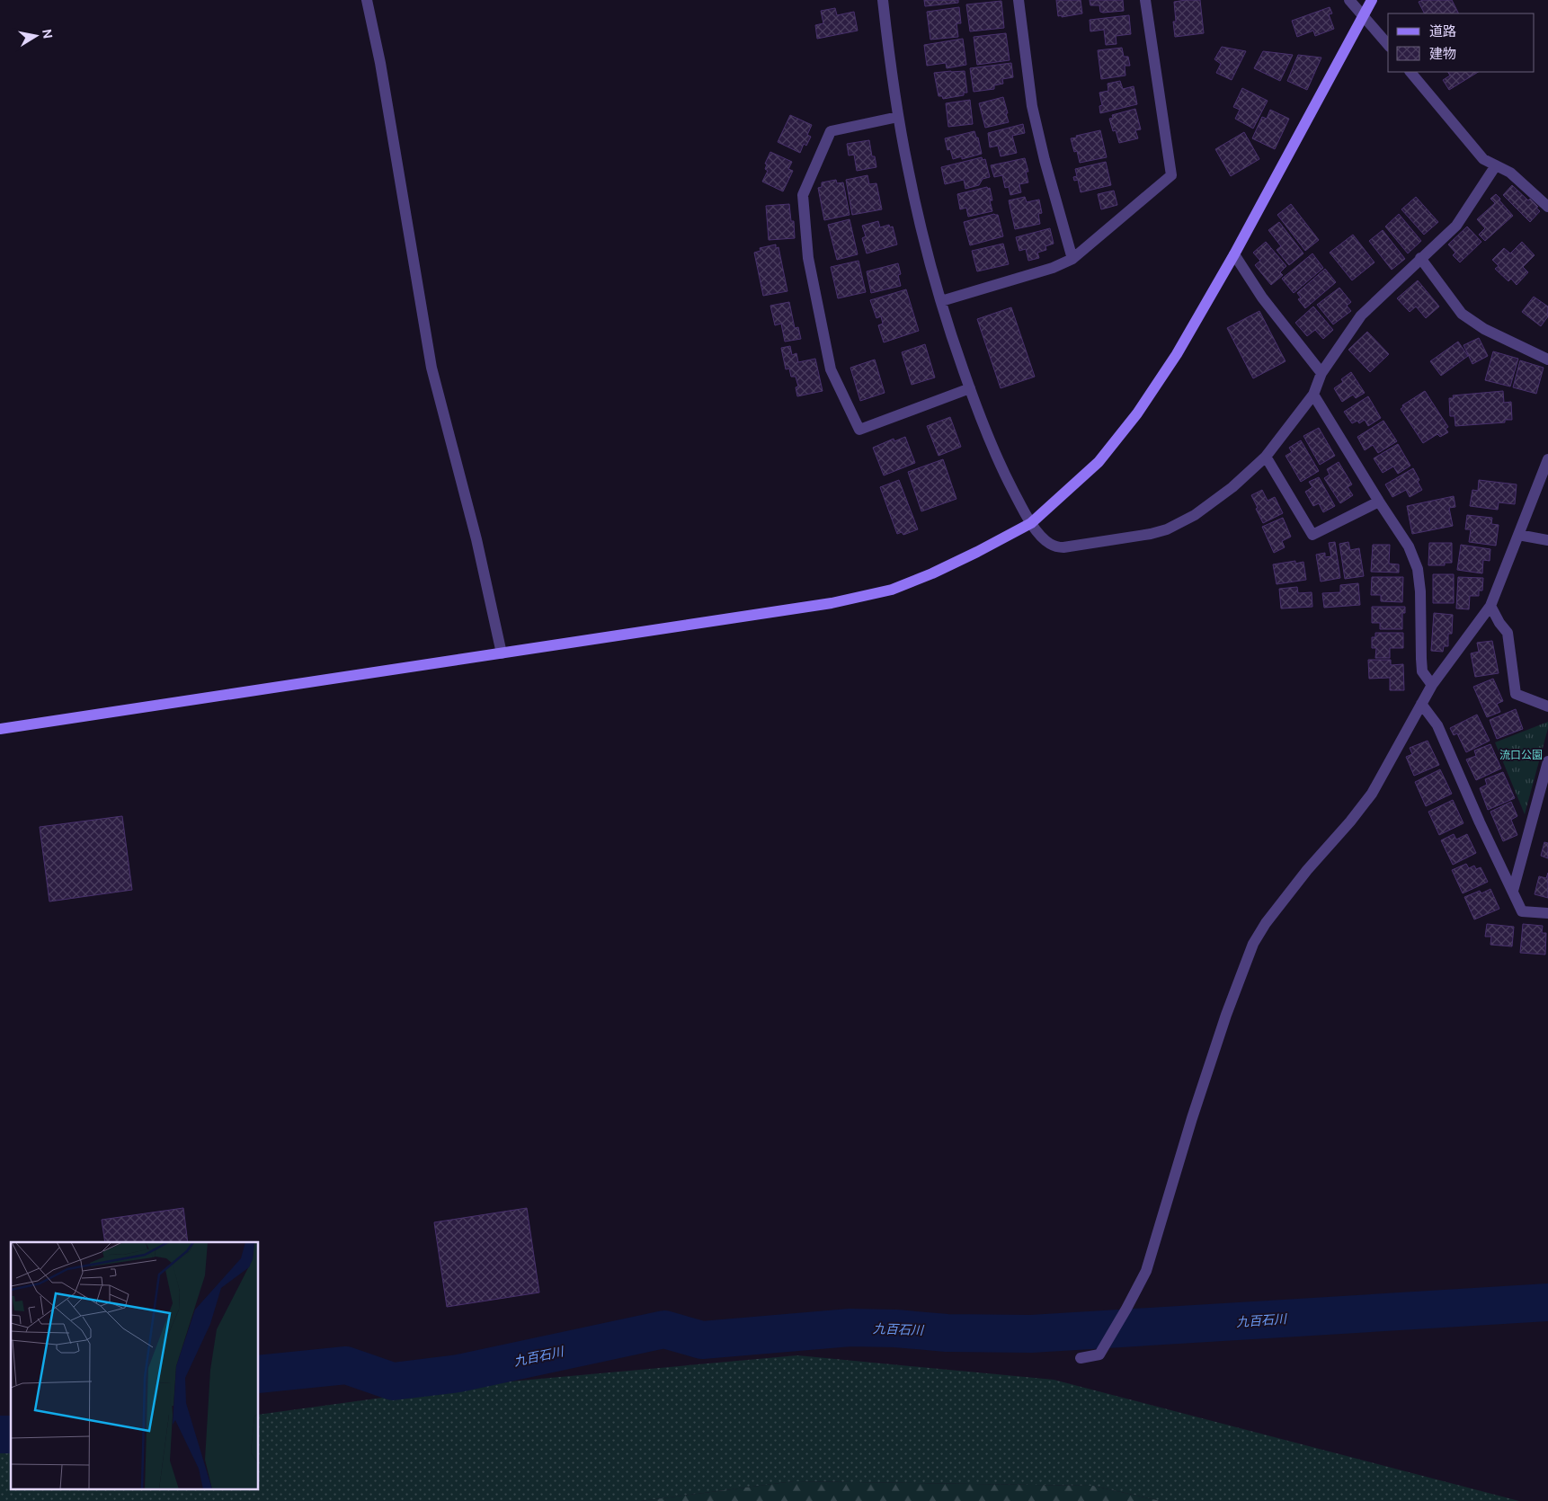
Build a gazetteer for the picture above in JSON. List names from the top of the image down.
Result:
{
  "water": ["九百石川"],
  "parks": ["流口公園"],
  "legend": ["道路", "建物"],
  "north": "right"
}
